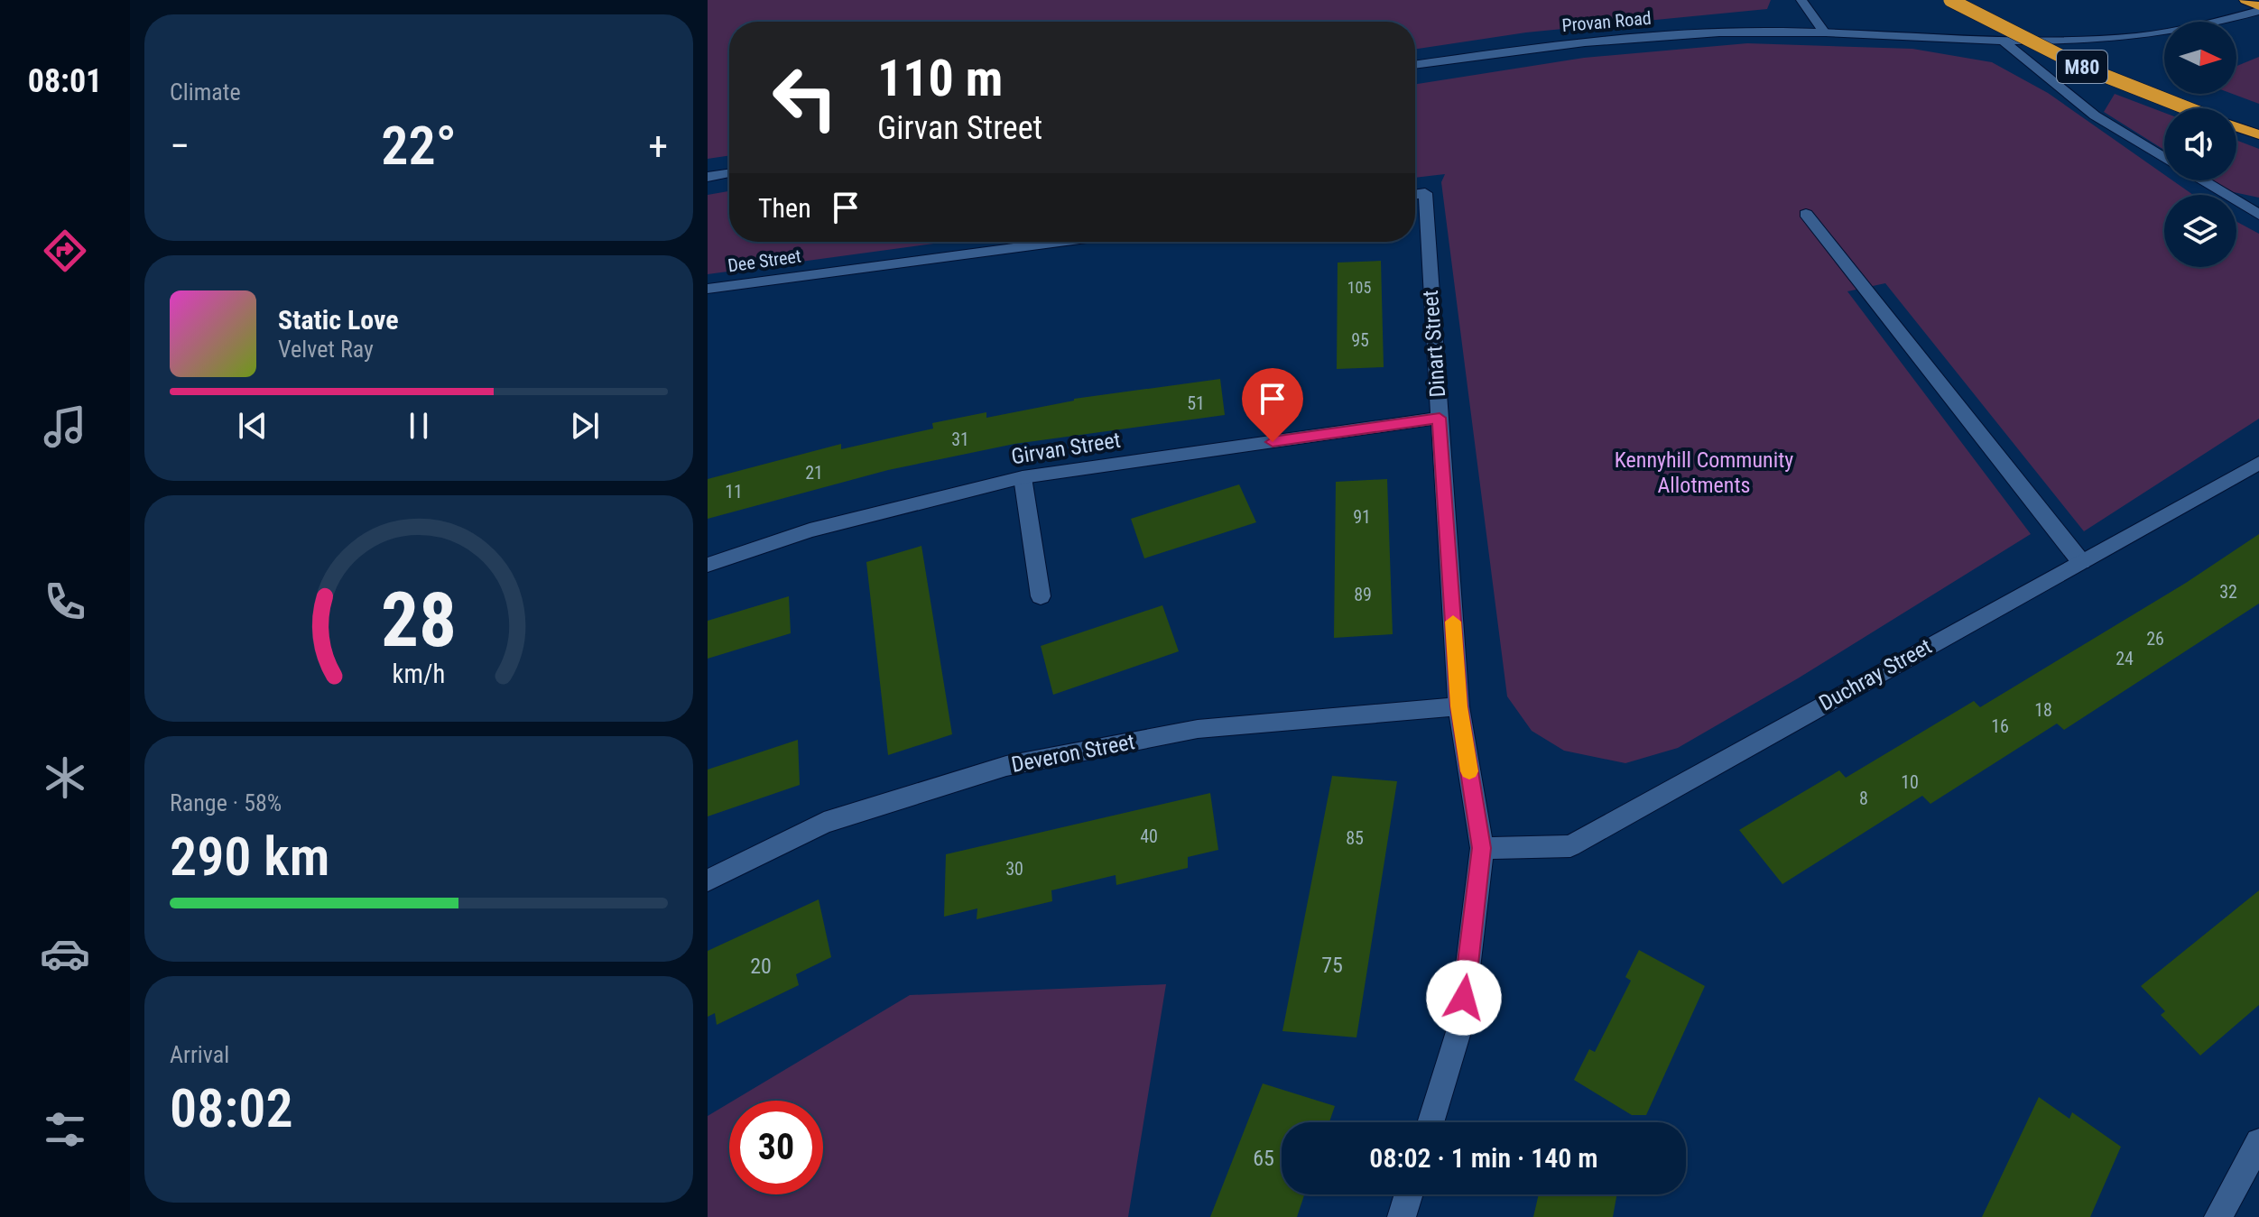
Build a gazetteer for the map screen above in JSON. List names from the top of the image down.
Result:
{
  "streets": {
    "highway": ["M80"],
    "street": [
      "Provan Road",
      "Dee Street",
      "Dinart Street",
      "Girvan Street",
      "Duchray Street",
      "Deveron Street"
    ]
  },
  "crossings": [
    ["Dinart Street", "Girvan Street"],
    ["Dinart Street", "Duchray Street"],
    ["Dinart Street", "Deveron Street"]
  ],
  "parks": ["Kennyhill Community Allotments"],
  "house_numbers": [
    "105",
    "95",
    "51",
    "31",
    "21",
    "11",
    "91",
    "32",
    "89",
    "26",
    "24",
    "18",
    "16",
    "10",
    "8",
    "40",
    "85",
    "30",
    "75",
    "20",
    "65"
  ],
  "north": "right",
  "page": {
    "tabs": "08:01",
    "tile": [
      "Climate",
      ["Range · 58%", "290 km"],
      ["Arrival", "08:02"]
    ],
    "turn": ["110 m", "Girvan Street"],
    "heat": ["−", "22°", "+"],
    "then": "Then",
    "song": ["Static Love", "Velvet Ray"],
    "limit": "30",
    "trip": "08:02 · 1 min · 140 m",
    "gauge": ["28", "km/h"]
  }
}
